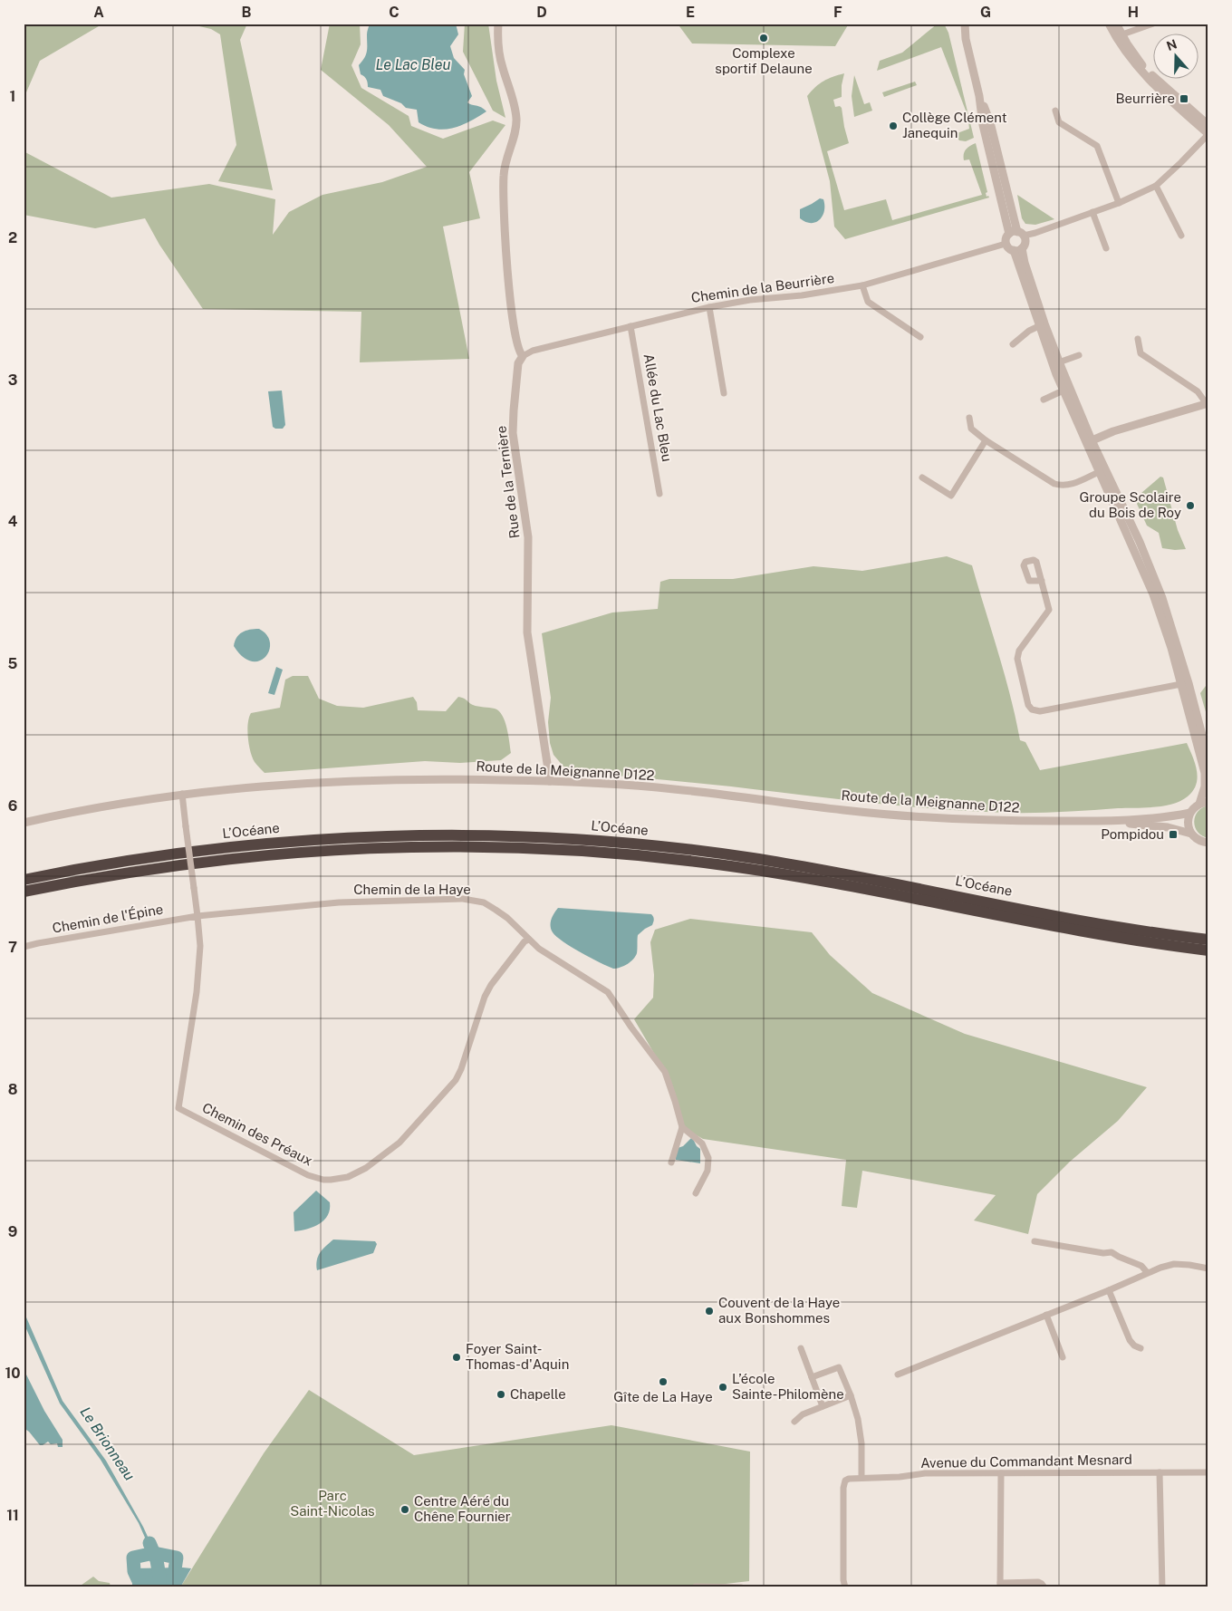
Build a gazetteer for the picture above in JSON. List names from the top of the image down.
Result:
{
  "streets": {
    "highway": ["L’Océane"],
    "street": [
      "Chemin de la Beurrière",
      "Allée du Lac Bleu",
      "Rue de la Ternière",
      "Route de la Meignanne D122",
      "Chemin de la Haye",
      "Chemin de l'Épine",
      "Chemin des Préaux",
      "Avenue du Commandant Mesnard"
    ]
  },
  "crossings": [
    ["Chemin de la Beurrière", "Allée du Lac Bleu"],
    ["Chemin de la Beurrière", "Rue de la Ternière"],
    ["Rue de la Ternière", "Route de la Meignanne D122"],
    ["Chemin de la Haye", "Chemin de l'Épine"],
    ["Chemin de la Haye", "Chemin des Préaux"],
    ["Chemin de l'Épine", "Chemin des Préaux"]
  ],
  "water": ["Le Lac Bleu", "Le Brionneau"],
  "parks": ["Parc Saint-Nicolas"],
  "places": {
    "other": [
      "Complexe sportif Delaune",
      "Collège Clément Janequin",
      "Groupe Scolaire du Bois de Roy",
      "Couvent de la Haye aux Bonshommes",
      "Foyer Saint- Thomas-d'Aquin",
      "Gîte de La Haye",
      "L’école Sainte-Philomène",
      "Chapelle",
      "Centre Aéré du Chêne Fournier"
    ],
    "transit": ["Beurrière", "Pompidou"]
  },
  "north": "top",
  "grid": {
    "columns": [
      "A",
      "B",
      "C",
      "D",
      "E",
      "F",
      "G",
      "H"
    ],
    "rows": [
      "1",
      "2",
      "3",
      "4",
      "5",
      "6",
      "7",
      "8",
      "9",
      "10",
      "11"
    ]
  }
}
